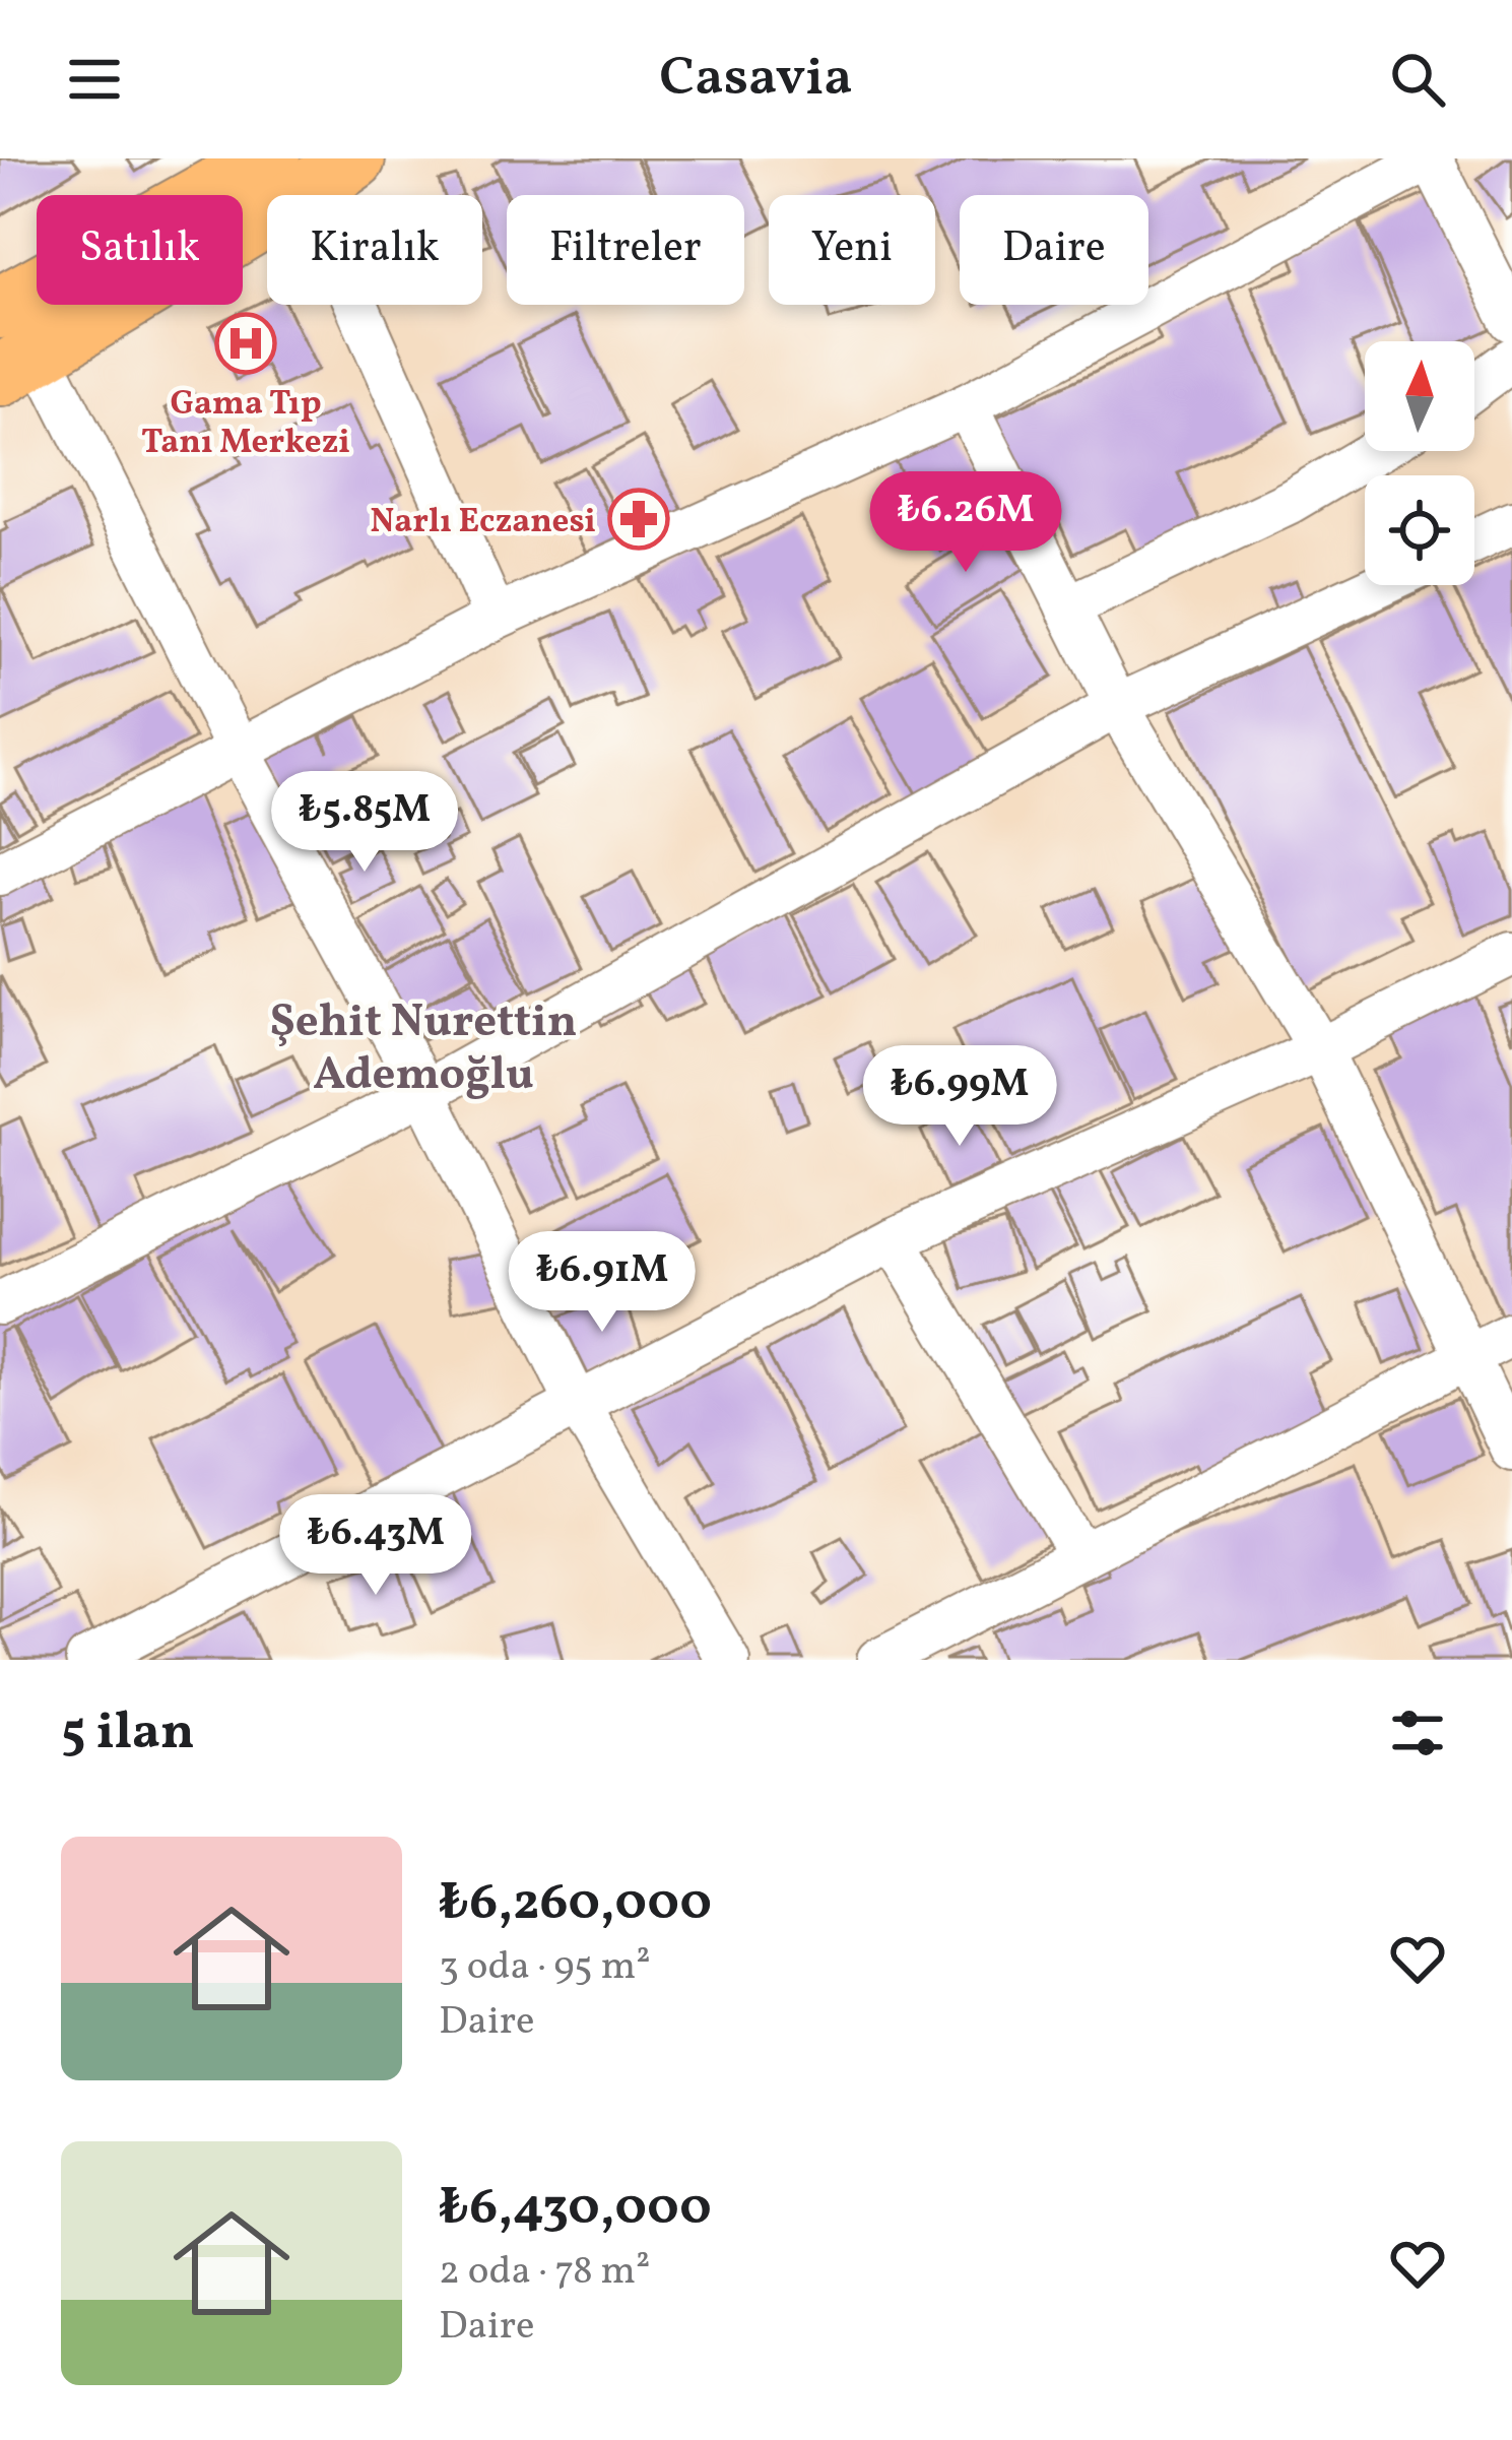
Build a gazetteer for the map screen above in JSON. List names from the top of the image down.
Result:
{
  "districts": ["Şehit Nurettin Ademoğlu"],
  "places": {
    "hospital": ["Gama Tıp Tanı Merkezi"],
    "pharmacy": ["Narlı Eczanesi"]
  },
  "north": "top",
  "page": {
    "header": "Casavia",
    "chip": [
      "Satılık",
      "Kiralık",
      "Filtreler",
      "Yeni",
      "Daire"
    ],
    "price": [
      "₺6.26M",
      "₺5.85M",
      "₺6.99M",
      "₺6.91M",
      "₺6.43M"
    ],
    "heading": "5 ilan",
    "list": [
      {
        "name": "₺6,260,000",
        "note": "3 oda · 95 m² · Daire"
      },
      {
        "name": "₺6,430,000",
        "note": "2 oda · 78 m² · Daire"
      }
    ]
  }
}
